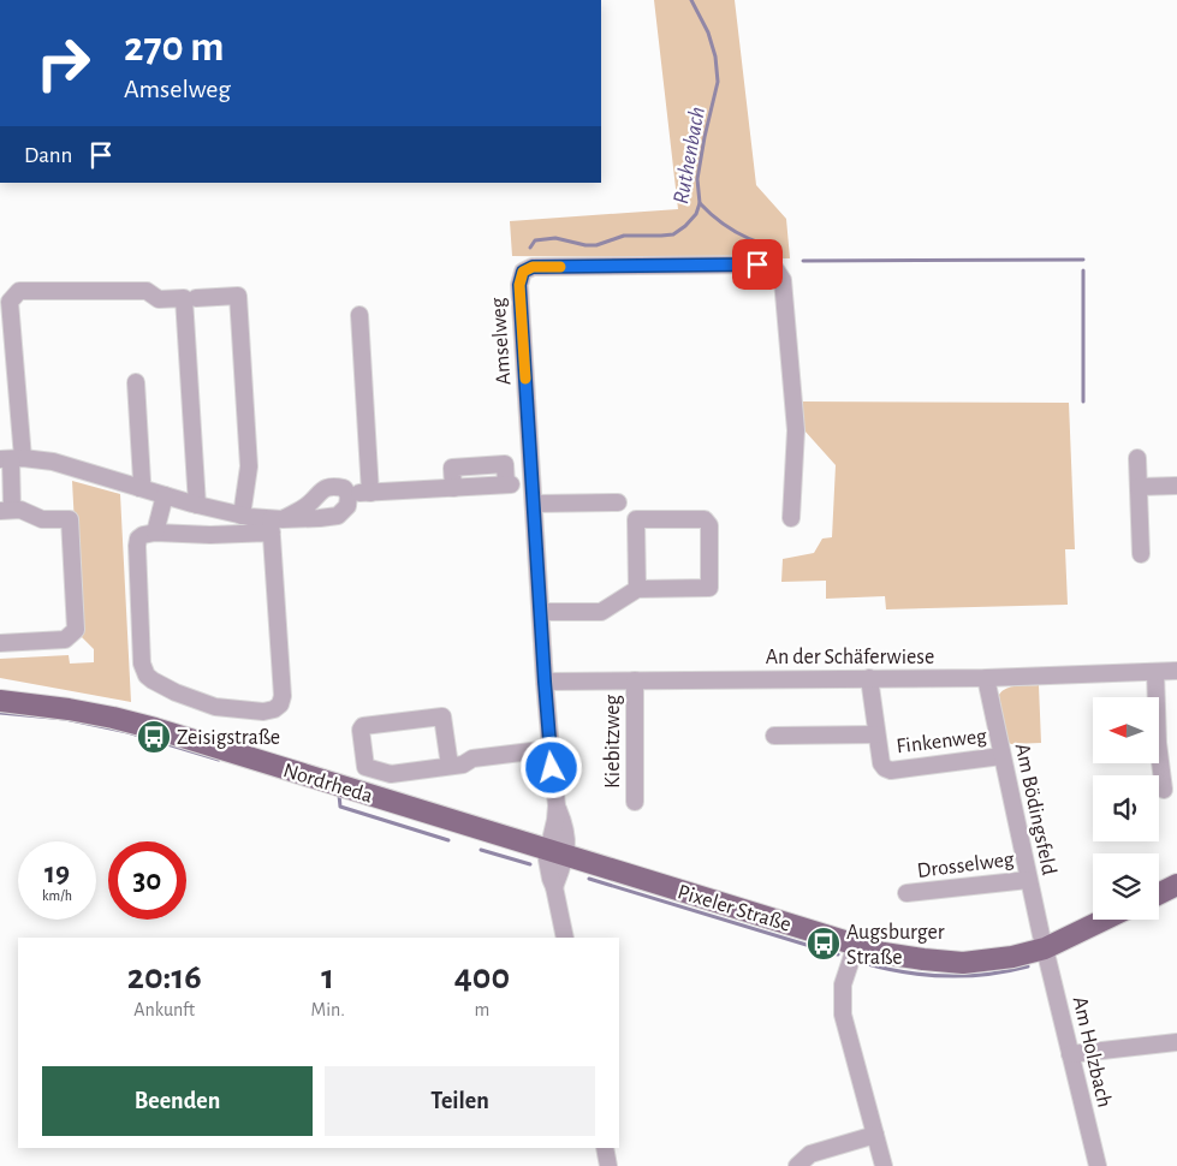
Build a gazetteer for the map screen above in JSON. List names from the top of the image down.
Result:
{
  "streets": {
    "main road": ["Nordrheda", "Pixeler Straße"],
    "street": [
      "Amselweg",
      "An der Schäferwiese",
      "Finkenweg",
      "Kiebitzweg",
      "Am Bödingsfeld",
      "Drosselweg",
      "Am Holzbach"
    ]
  },
  "crossings": [
    ["Amselweg", "An der Schäferwiese"],
    ["Amselweg", "Nordrheda"],
    ["Amselweg", "Pixeler Straße"],
    ["An der Schäferwiese", "Finkenweg"],
    ["An der Schäferwiese", "Kiebitzweg"],
    ["An der Schäferwiese", "Am Bödingsfeld"],
    ["Finkenweg", "Am Bödingsfeld"],
    ["Nordrheda", "Pixeler Straße"],
    ["Am Bödingsfeld", "Drosselweg"],
    ["Am Bödingsfeld", "Pixeler Straße"],
    ["Am Bödingsfeld", "Am Holzbach"],
    ["Pixeler Straße", "Am Holzbach"]
  ],
  "water": ["Ruthenbach"],
  "places": {
    "bus stop": ["Zeisigstraße", "Augsburger Straße"]
  },
  "north": "left",
  "page": {
    "turn": ["270 m", "Amselweg"],
    "then": "Dann",
    "speed": "19 km/h",
    "limit": "30",
    "eta": [
      "20:16",
      "Ankunft",
      "1",
      "Min.",
      "400",
      "m"
    ],
    "buttons": ["Beenden", "Teilen"]
  }
}
